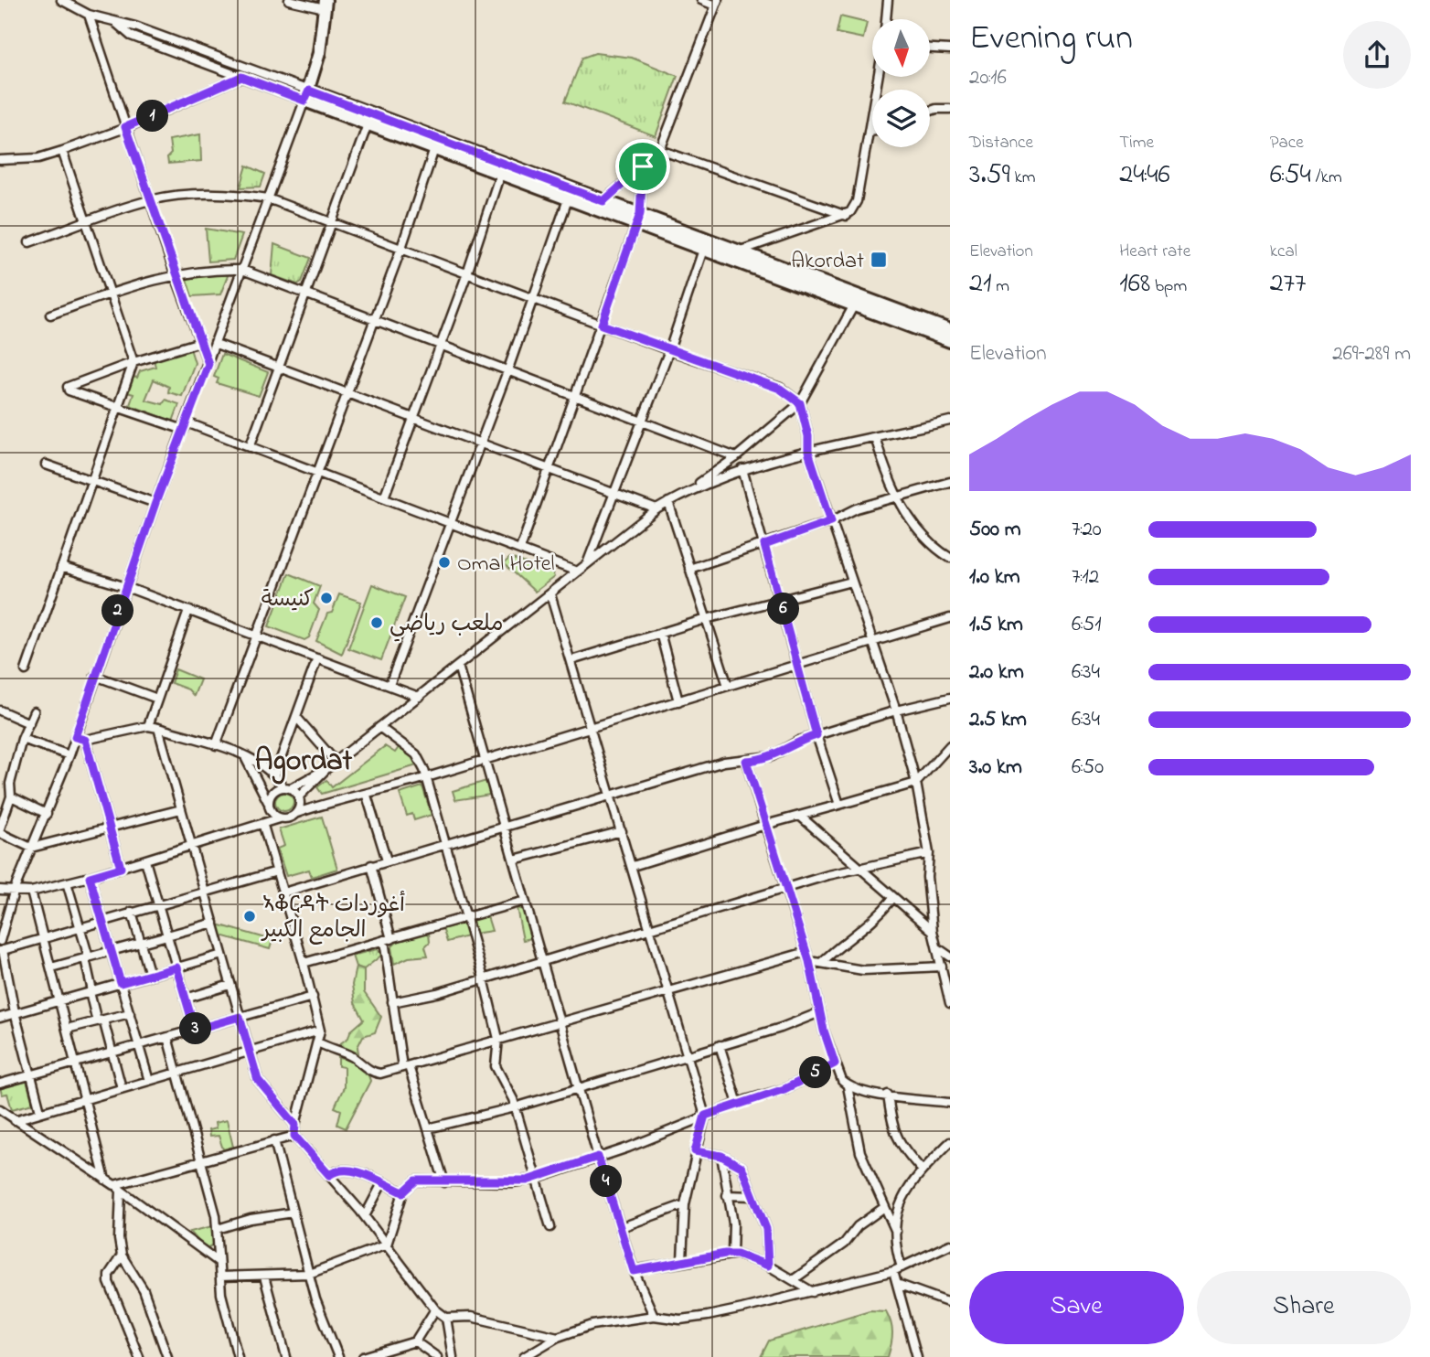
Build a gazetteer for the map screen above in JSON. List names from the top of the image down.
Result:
{
  "districts": ["Agordat"],
  "places": {
    "transit": ["Akordat"],
    "other": [
      "Omal Hotel",
      "كنيسة",
      "ملعب رياضي",
      "ኣቆርዳት أغوردات الجامع الكبير"
    ]
  },
  "north": "bottom",
  "page": {
    "heading": ["Evening run", "20:16"],
    "pins": [
      "1",
      "6",
      "2",
      "3",
      "5",
      "4"
    ],
    "stats": [
      ["Distance", "3.59 km"],
      ["Time", "24:46"],
      ["Pace", "6:54 /km"],
      ["Elevation", "21 m"],
      ["Heart rate", "168 bpm"],
      ["kcal", "277"]
    ],
    "chart": ["Elevation", "269–289 m"],
    "list": [
      {
        "name": "500 m",
        "note": "7:20"
      },
      {
        "name": "1.0 km",
        "note": "7:12"
      },
      {
        "name": "1.5 km",
        "note": "6:51"
      },
      {
        "name": "2.0 km",
        "note": "6:34"
      },
      {
        "name": "2.5 km",
        "note": "6:34"
      },
      {
        "name": "3.0 km",
        "note": "6:50"
      }
    ],
    "buttons": ["Save", "Share"]
  }
}
